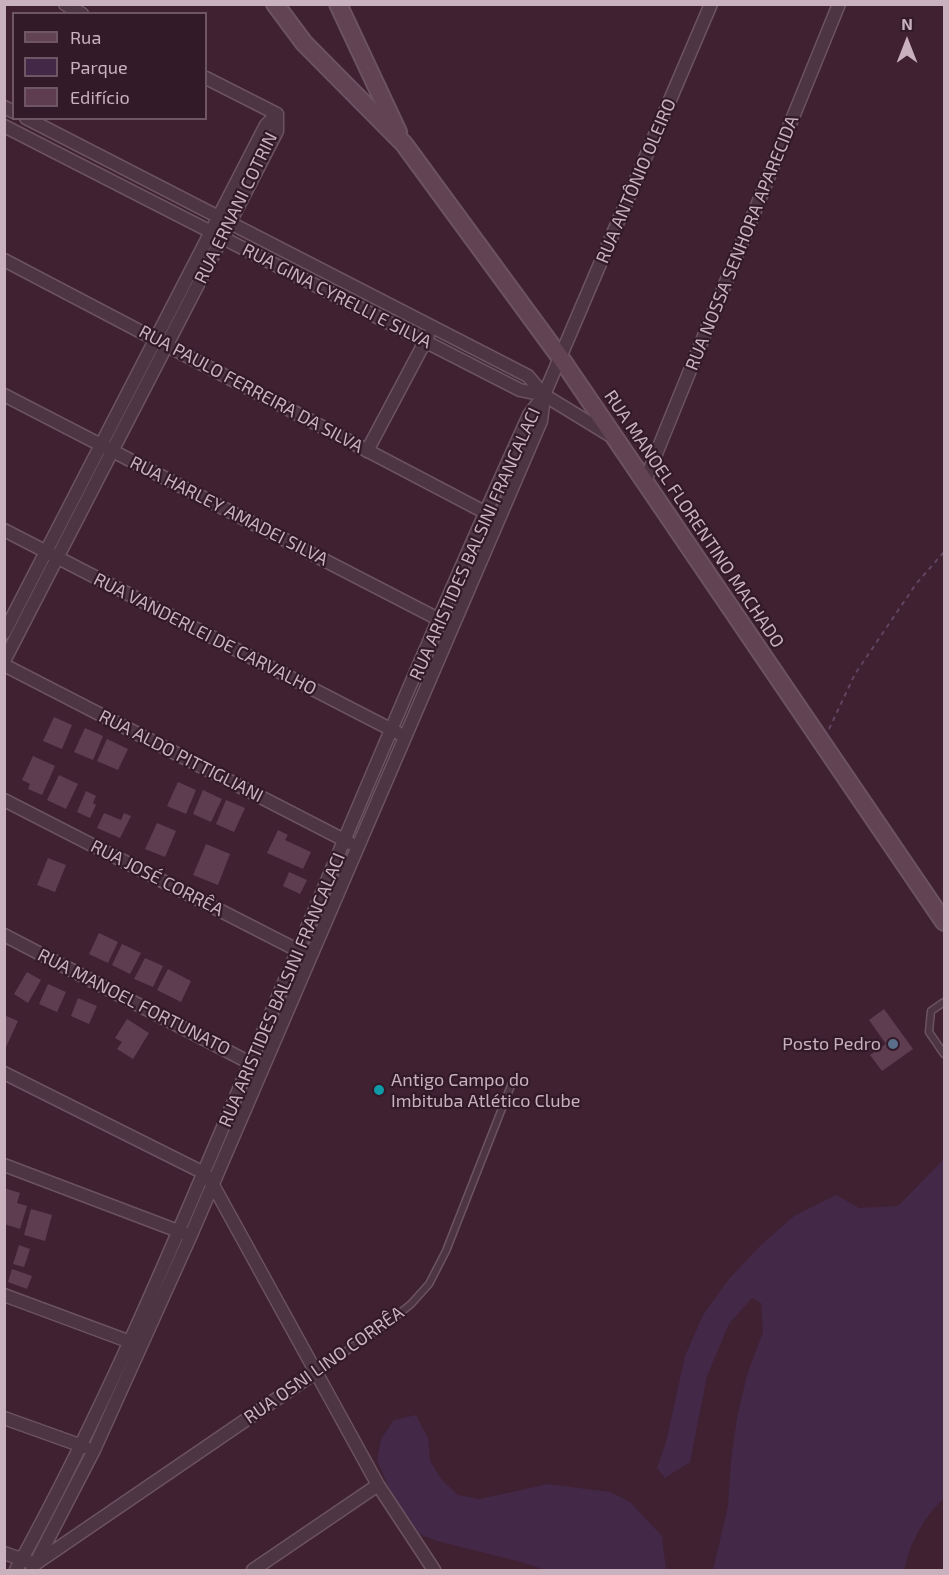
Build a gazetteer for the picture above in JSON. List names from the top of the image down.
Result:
{
  "streets": {
    "main road": ["RUA MANOEL FLORENTINO MACHADO"],
    "street": [
      "RUA ANTÔNIO OLEIRO",
      "RUA ERNANI COTRIN",
      "RUA NOSSA SENHORA APARECIDA",
      "RUA GINA CYRELLI E SILVA",
      "RUA PAULO FERREIRA DA SILVA",
      "RUA HARLEY AMADEI SILVA",
      "RUA ARISTIDES BALSINI FRANCALACI",
      "RUA VANDERLEI DE CARVALHO",
      "RUA ALDO PITTIGLIANI",
      "RUA JOSÉ CORRÊA",
      "RUA MANOEL FORTUNATO",
      "RUA OSNI LINO CORRÊA"
    ]
  },
  "crossings": [
    ["RUA ANTÔNIO OLEIRO", "RUA GINA CYRELLI E SILVA"],
    ["RUA ANTÔNIO OLEIRO", "RUA MANOEL FLORENTINO MACHADO"],
    ["RUA ANTÔNIO OLEIRO", "RUA ARISTIDES BALSINI FRANCALACI"],
    ["RUA ERNANI COTRIN", "RUA GINA CYRELLI E SILVA"],
    ["RUA ERNANI COTRIN", "RUA PAULO FERREIRA DA SILVA"],
    ["RUA ERNANI COTRIN", "RUA HARLEY AMADEI SILVA"],
    ["RUA ERNANI COTRIN", "RUA VANDERLEI DE CARVALHO"],
    ["RUA ERNANI COTRIN", "RUA ALDO PITTIGLIANI"],
    ["RUA NOSSA SENHORA APARECIDA", "RUA MANOEL FLORENTINO MACHADO"],
    ["RUA GINA CYRELLI E SILVA", "RUA MANOEL FLORENTINO MACHADO"],
    ["RUA GINA CYRELLI E SILVA", "RUA ARISTIDES BALSINI FRANCALACI"],
    ["RUA PAULO FERREIRA DA SILVA", "RUA ARISTIDES BALSINI FRANCALACI"],
    ["RUA HARLEY AMADEI SILVA", "RUA ARISTIDES BALSINI FRANCALACI"],
    ["RUA ARISTIDES BALSINI FRANCALACI", "RUA VANDERLEI DE CARVALHO"],
    ["RUA ARISTIDES BALSINI FRANCALACI", "RUA ALDO PITTIGLIANI"],
    ["RUA ARISTIDES BALSINI FRANCALACI", "RUA JOSÉ CORRÊA"],
    ["RUA ARISTIDES BALSINI FRANCALACI", "RUA MANOEL FORTUNATO"],
    ["RUA ARISTIDES BALSINI FRANCALACI", "RUA OSNI LINO CORRÊA"]
  ],
  "places": ["Posto Pedro", "Antigo Campo do Imbituba Atlético Clube"],
  "legend": ["Rua", "Parque", "Edifício"],
  "north": "top"
}
